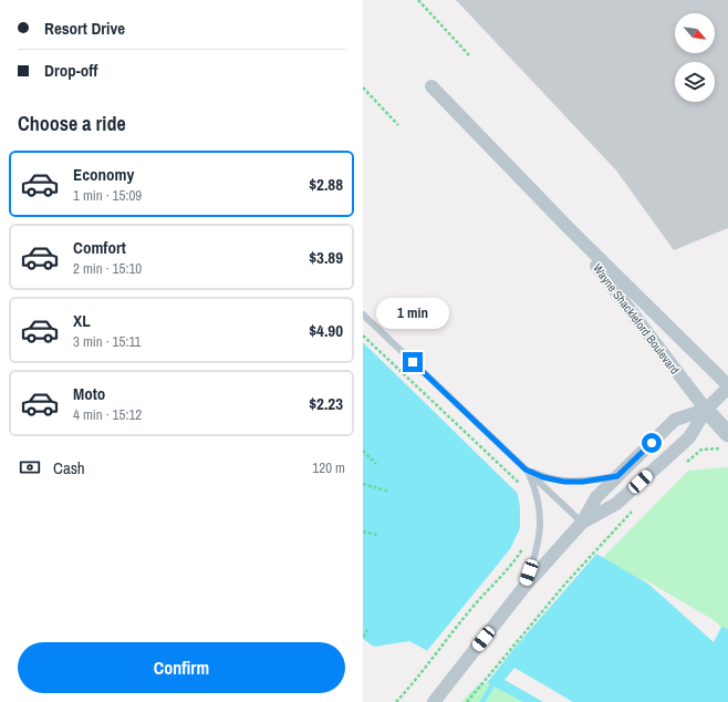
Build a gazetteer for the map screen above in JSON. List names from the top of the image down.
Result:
{
  "streets": {
    "street": ["Wayne Shackleford Boulevard"]
  },
  "north": "bottom right",
  "page": {
    "banner": ["Resort Drive", "Drop-off"],
    "heading": "Choose a ride",
    "list": [
      {
        "name": "Economy",
        "note": "1 min · 15:09",
        "value": "$2.88"
      },
      {
        "name": "Comfort",
        "note": "2 min · 15:10",
        "value": "$3.89"
      },
      {
        "name": "XL",
        "note": "3 min · 15:11",
        "value": "$4.90"
      },
      {
        "name": "Moto",
        "note": "4 min · 15:12",
        "value": "$2.23"
      }
    ],
    "bubble": "1 min",
    "pay": ["Cash", "120 m"],
    "buttons": "Confirm"
  }
}
